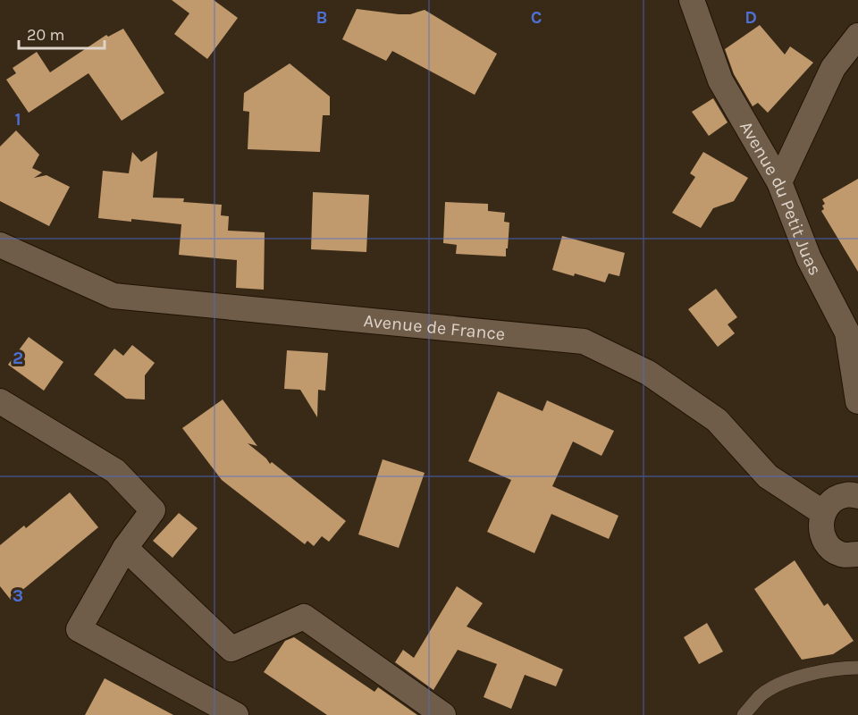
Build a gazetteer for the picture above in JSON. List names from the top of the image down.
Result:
{
  "streets": {
    "street": ["Avenue du Petit Juas", "Avenue de France"]
  },
  "scale_bar": "20 m",
  "grid": {
    "columns": ["B", "C", "D"],
    "rows": ["1", "2", "3"]
  }
}
